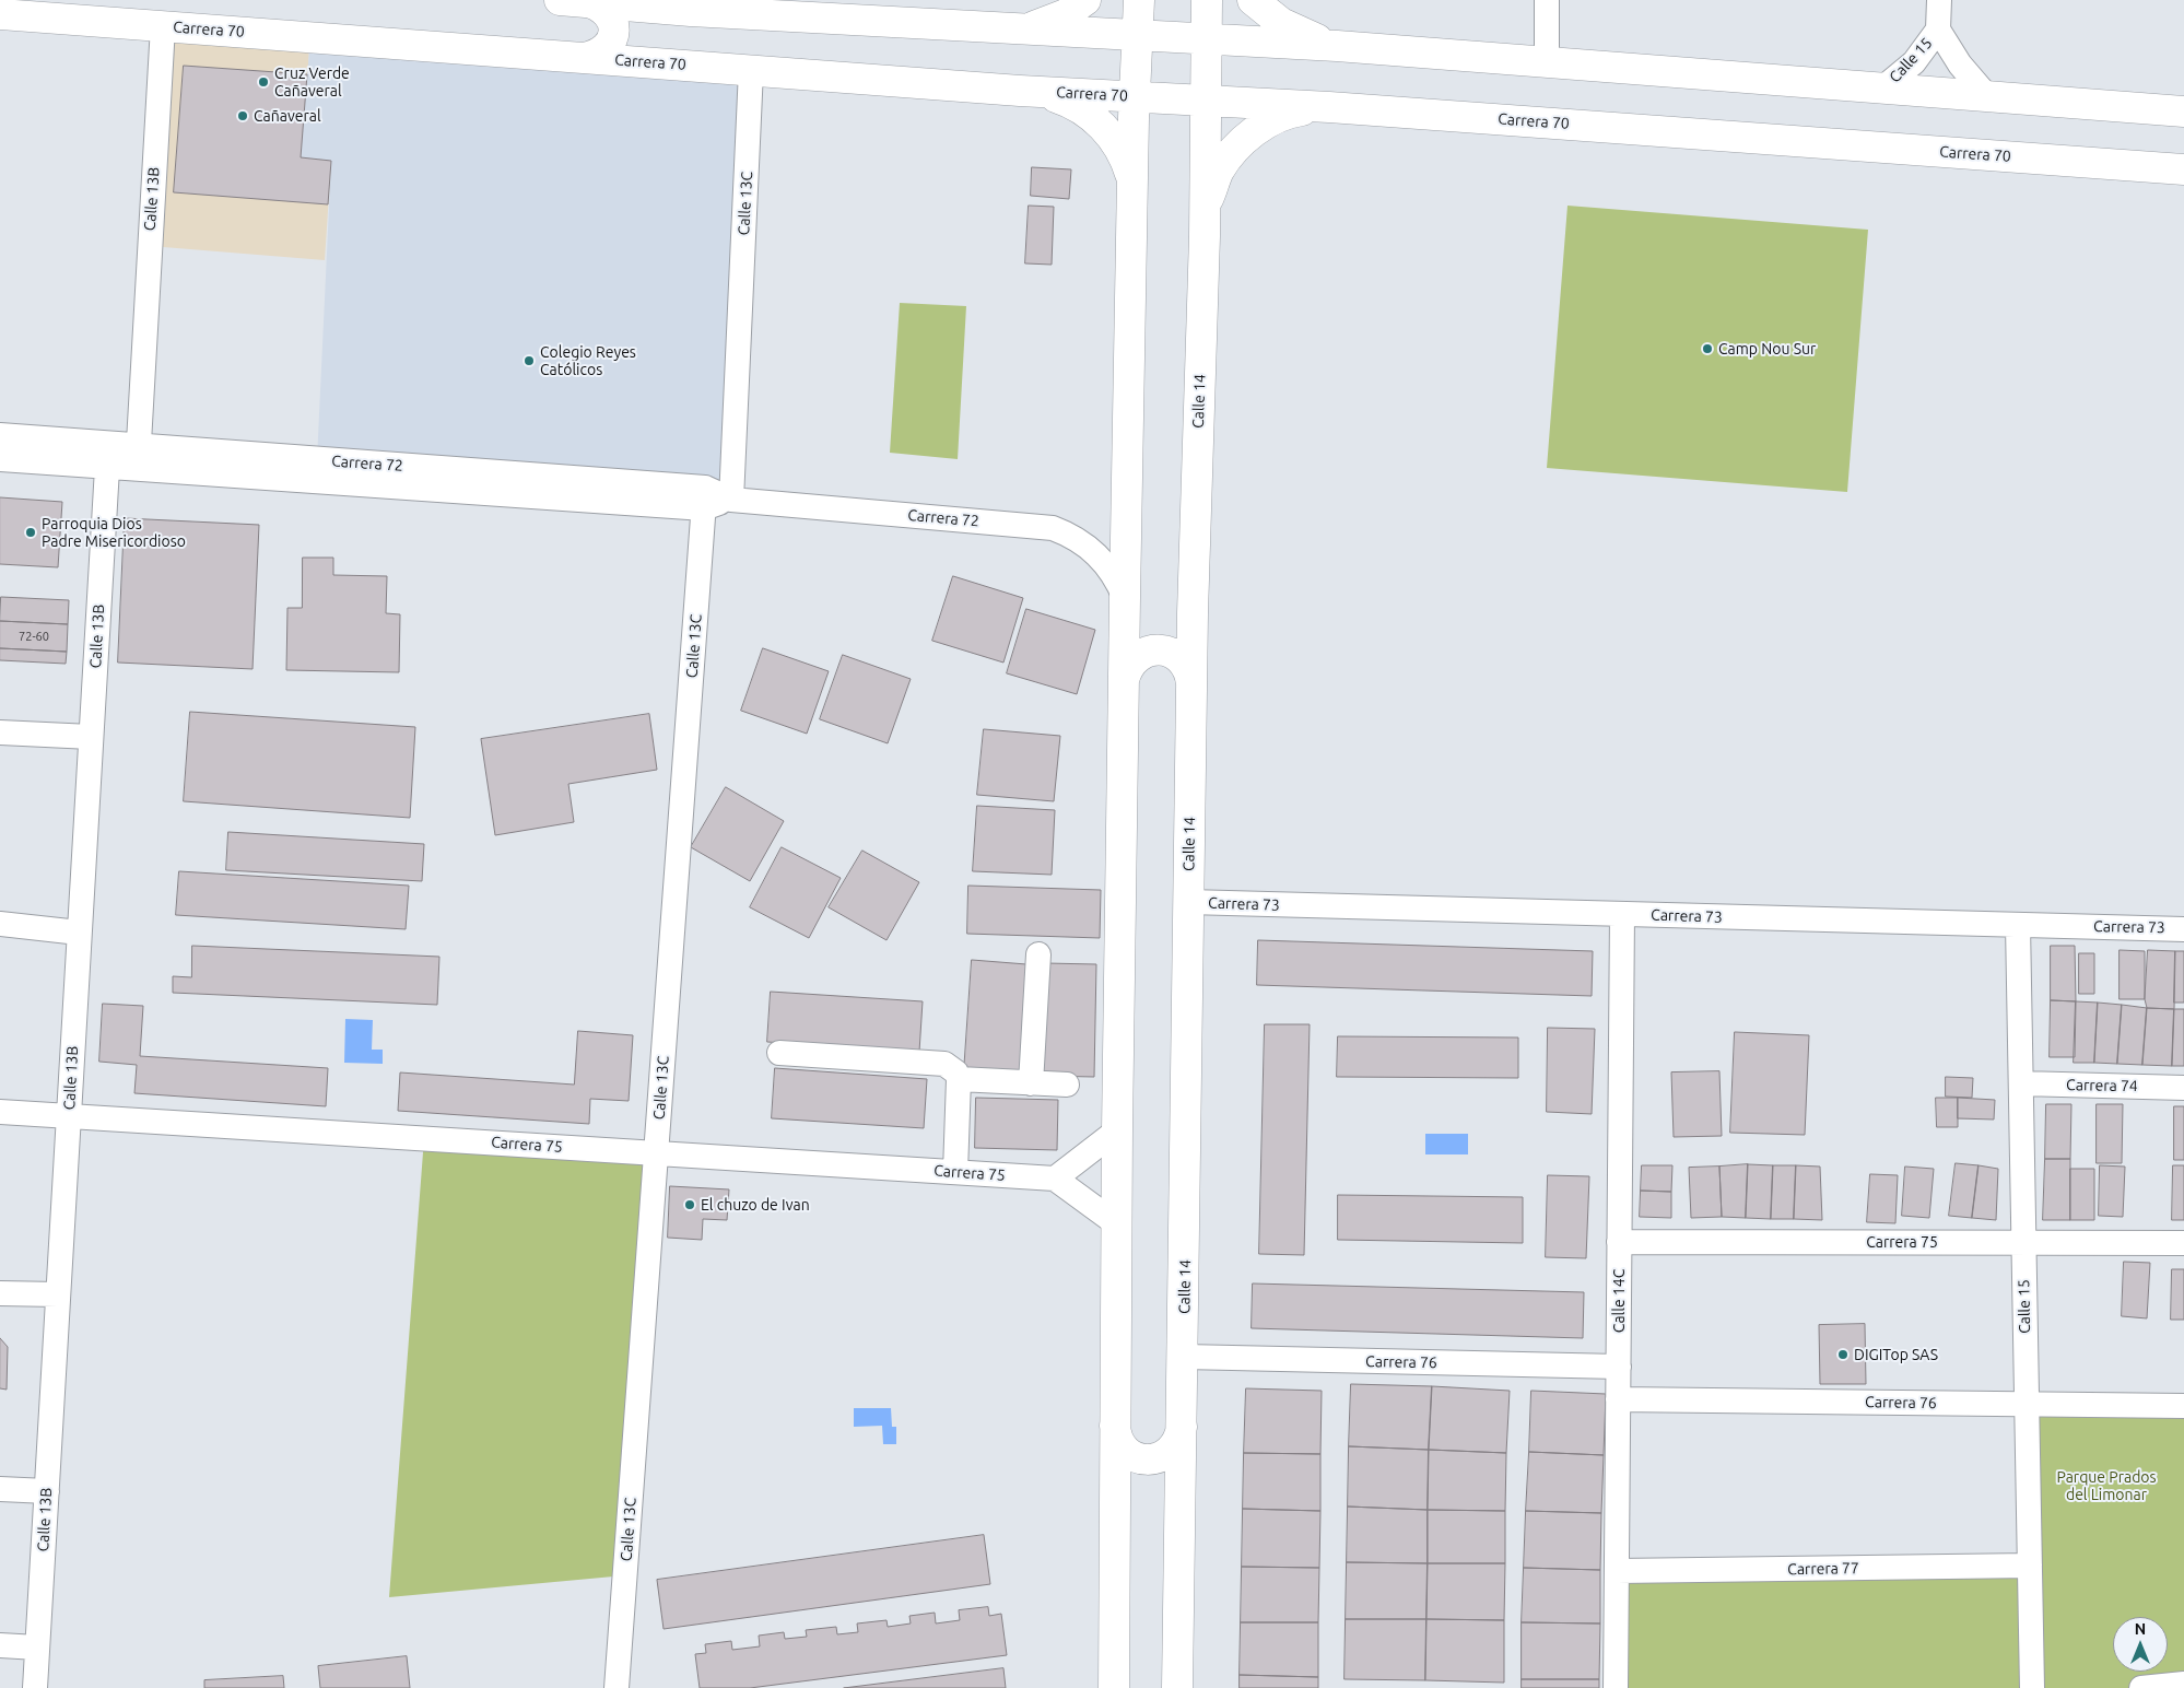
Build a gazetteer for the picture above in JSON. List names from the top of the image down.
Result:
{
  "streets": {
    "street": [
      "Carrera 70",
      "Calle 15",
      "Calle 13B",
      "Calle 13C",
      "Calle 14",
      "Carrera 72",
      "Carrera 73",
      "Carrera 74",
      "Carrera 75",
      "Calle 14C",
      "Carrera 76",
      "Carrera 77"
    ]
  },
  "crossings": [
    ["Carrera 70", "Calle 13B"],
    ["Carrera 70", "Calle 13C"],
    ["Carrera 70", "Calle 14"],
    ["Calle 15", "Carrera 73"],
    ["Calle 15", "Carrera 74"],
    ["Calle 15", "Carrera 75"],
    ["Calle 15", "Carrera 76"],
    ["Calle 15", "Carrera 77"],
    ["Calle 13B", "Carrera 72"],
    ["Calle 13B", "Carrera 75"],
    ["Calle 13C", "Carrera 72"],
    ["Calle 13C", "Carrera 75"],
    ["Calle 14", "Carrera 73"],
    ["Calle 14", "Carrera 76"],
    ["Carrera 73", "Calle 14C"],
    ["Carrera 75", "Calle 14C"],
    ["Calle 14C", "Carrera 76"],
    ["Calle 14C", "Carrera 77"]
  ],
  "parks": ["Parque Prados del Limonar"],
  "places": [
    "Cruz Verde Cañaveral",
    "Cañaveral",
    "Camp Nou Sur",
    "Colegio Reyes Católicos",
    "Parroquia Dios Padre Misericordioso",
    "El chuzo de Ivan",
    "DIGITop SAS"
  ],
  "house_numbers": ["72-60"],
  "north": "top"
}
